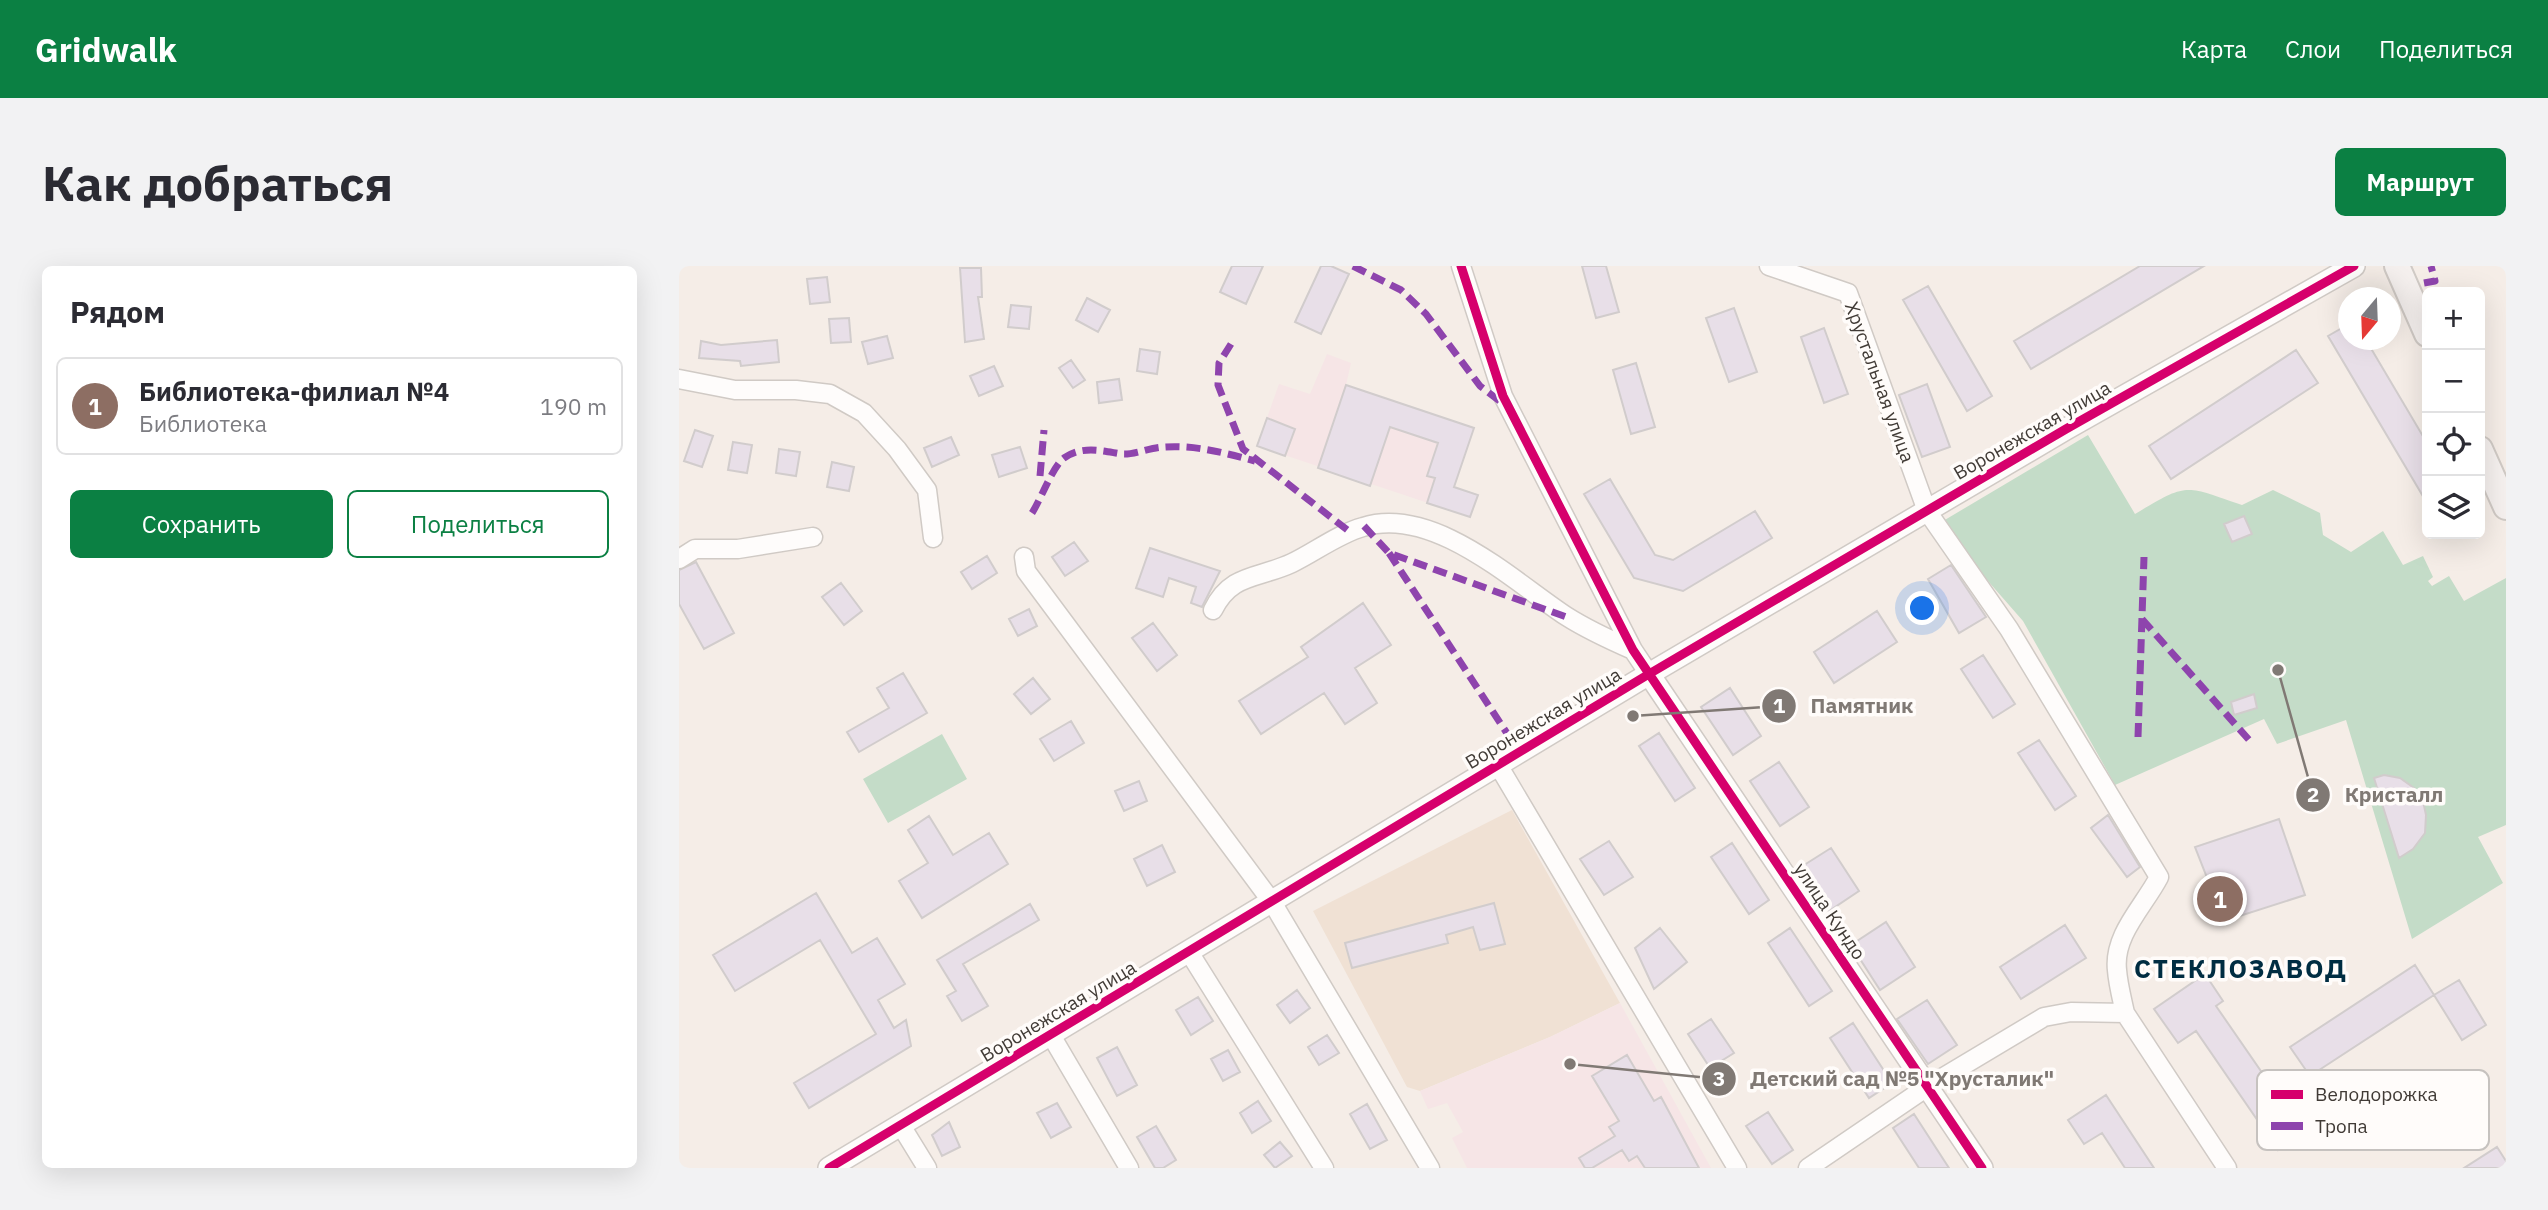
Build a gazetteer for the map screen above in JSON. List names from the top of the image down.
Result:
{
  "streets": {
    "street": ["Хрустальная улица", "Воронежская улица", "улица Кундо"]
  },
  "crossings": [
    ["Хрустальная улица", "Воронежская улица"],
    ["Воронежская улица", "улица Кундо"]
  ],
  "districts": ["СТЕКЛОЗАВОД"],
  "places": ["Кристалл", "Памятник", "Детский сад №5 \"Хрусталик\""],
  "legend": ["Велодорожка", "Тропа"],
  "north": "bottom",
  "page": {
    "header": "Gridwalk",
    "nav": ["Карта", "Слои", "Поделиться"],
    "buttons": [
      "Маршрут",
      ["Сохранить", "Поделиться"]
    ],
    "title": "Как добраться",
    "heading": "Рядом",
    "map_buttons": ["+", "−"],
    "list": [
      {
        "mark": "1",
        "name": "Библиотека-филиал №4",
        "note": "Библиотека",
        "value": "190 m"
      }
    ],
    "pins": "1"
  }
}
